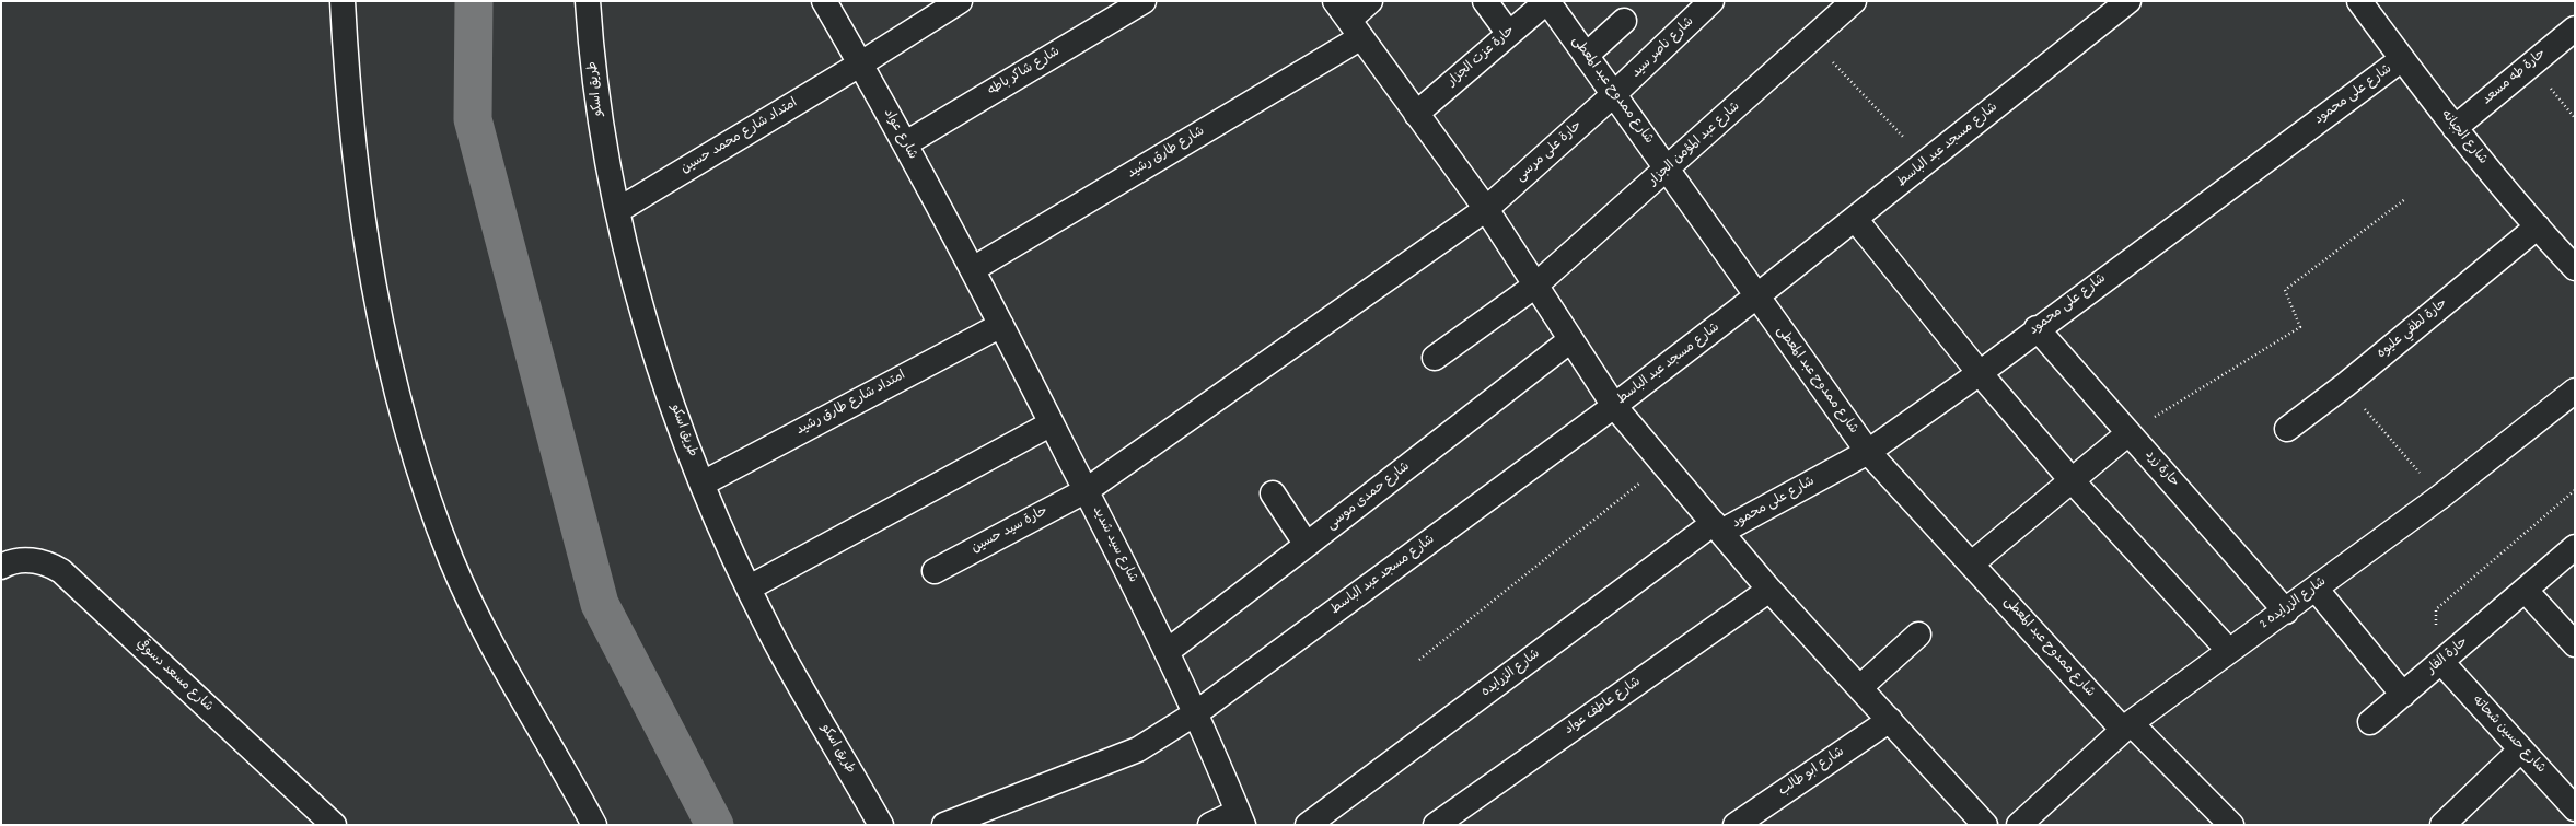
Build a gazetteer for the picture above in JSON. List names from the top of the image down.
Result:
{
  "streets": {
    "street": [
      "شارع ناصر سيد",
      "حارة عزت الجزار",
      "شارع شاكر باطه",
      "حارة طه مسعد",
      "طريق اسكو",
      "شارع ممدوح عبد المعطى",
      "شارع على محمود",
      "شارع عواد",
      "امتداد شارع محمد حسين",
      "شارع الجبانه",
      "شارع عبد المؤمن الجزار",
      "شارع مسجد عبد الباسط",
      "حارة على مرسى",
      "شارع طارق رشيد",
      "حارة لطفي عليوه",
      "امتداد شارع طارق رشيد",
      "حارة زرد",
      "شارع حمدى موسى",
      "حارة سيد حسين",
      "شارع سيد شديد",
      "شارع الزرايده 2",
      "حارة الفار",
      "شارع الزرايده",
      "شارع مسعد دسوقي",
      "شارع عاطف عواد",
      "شارع حسين شحاته",
      "شارع ابو طالب"
    ]
  },
  "crossings": [
    ["شارع ناصر سيد", "شارع ممدوح عبد المعطى"],
    ["شارع ناصر سيد", "حارة على مرسى"],
    ["حارة عزت الجزار", "شارع ممدوح عبد المعطى"],
    ["شارع شاكر باطه", "شارع عواد"],
    ["حارة طه مسعد", "شارع الجبانه"],
    ["طريق اسكو", "امتداد شارع محمد حسين"],
    ["طريق اسكو", "امتداد شارع طارق رشيد"],
    ["شارع ممدوح عبد المعطى", "شارع على محمود"],
    ["شارع ممدوح عبد المعطى", "شارع عبد المؤمن الجزار"],
    ["شارع ممدوح عبد المعطى", "شارع مسجد عبد الباسط"],
    ["شارع ممدوح عبد المعطى", "حارة على مرسى"],
    ["شارع ممدوح عبد المعطى", "شارع الزرايده 2"],
    ["شارع على محمود", "شارع الجبانه"],
    ["شارع على محمود", "حارة زرد"],
    ["شارع على محمود", "شارع الزرايده"],
    ["شارع عواد", "امتداد شارع محمد حسين"],
    ["شارع عواد", "شارع طارق رشيد"],
    ["شارع عواد", "شارع سيد شديد"],
    ["شارع الجبانه", "حارة لطفي عليوه"],
    ["شارع مسجد عبد الباسط", "شارع سيد شديد"],
    ["حارة على مرسى", "حارة سيد حسين"],
    ["حارة على مرسى", "شارع سيد شديد"],
    ["شارع طارق رشيد", "شارع سيد شديد"],
    ["امتداد شارع طارق رشيد", "شارع سيد شديد"],
    ["حارة زرد", "شارع الزرايده 2"],
    ["شارع حمدى موسى", "شارع سيد شديد"],
    ["حارة سيد حسين", "شارع سيد شديد"],
    ["حارة الفار", "شارع حسين شحاته"]
  ]
}
